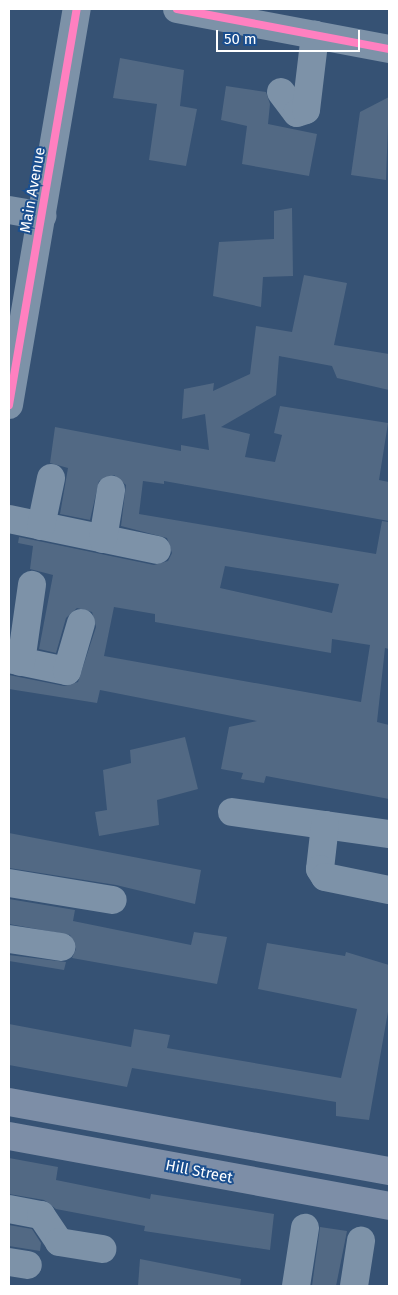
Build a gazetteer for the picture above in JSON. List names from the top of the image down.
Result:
{
  "streets": {
    "main road": ["Hill Street"],
    "street": ["Main Avenue"]
  },
  "scale_bar": "50 m"
}
